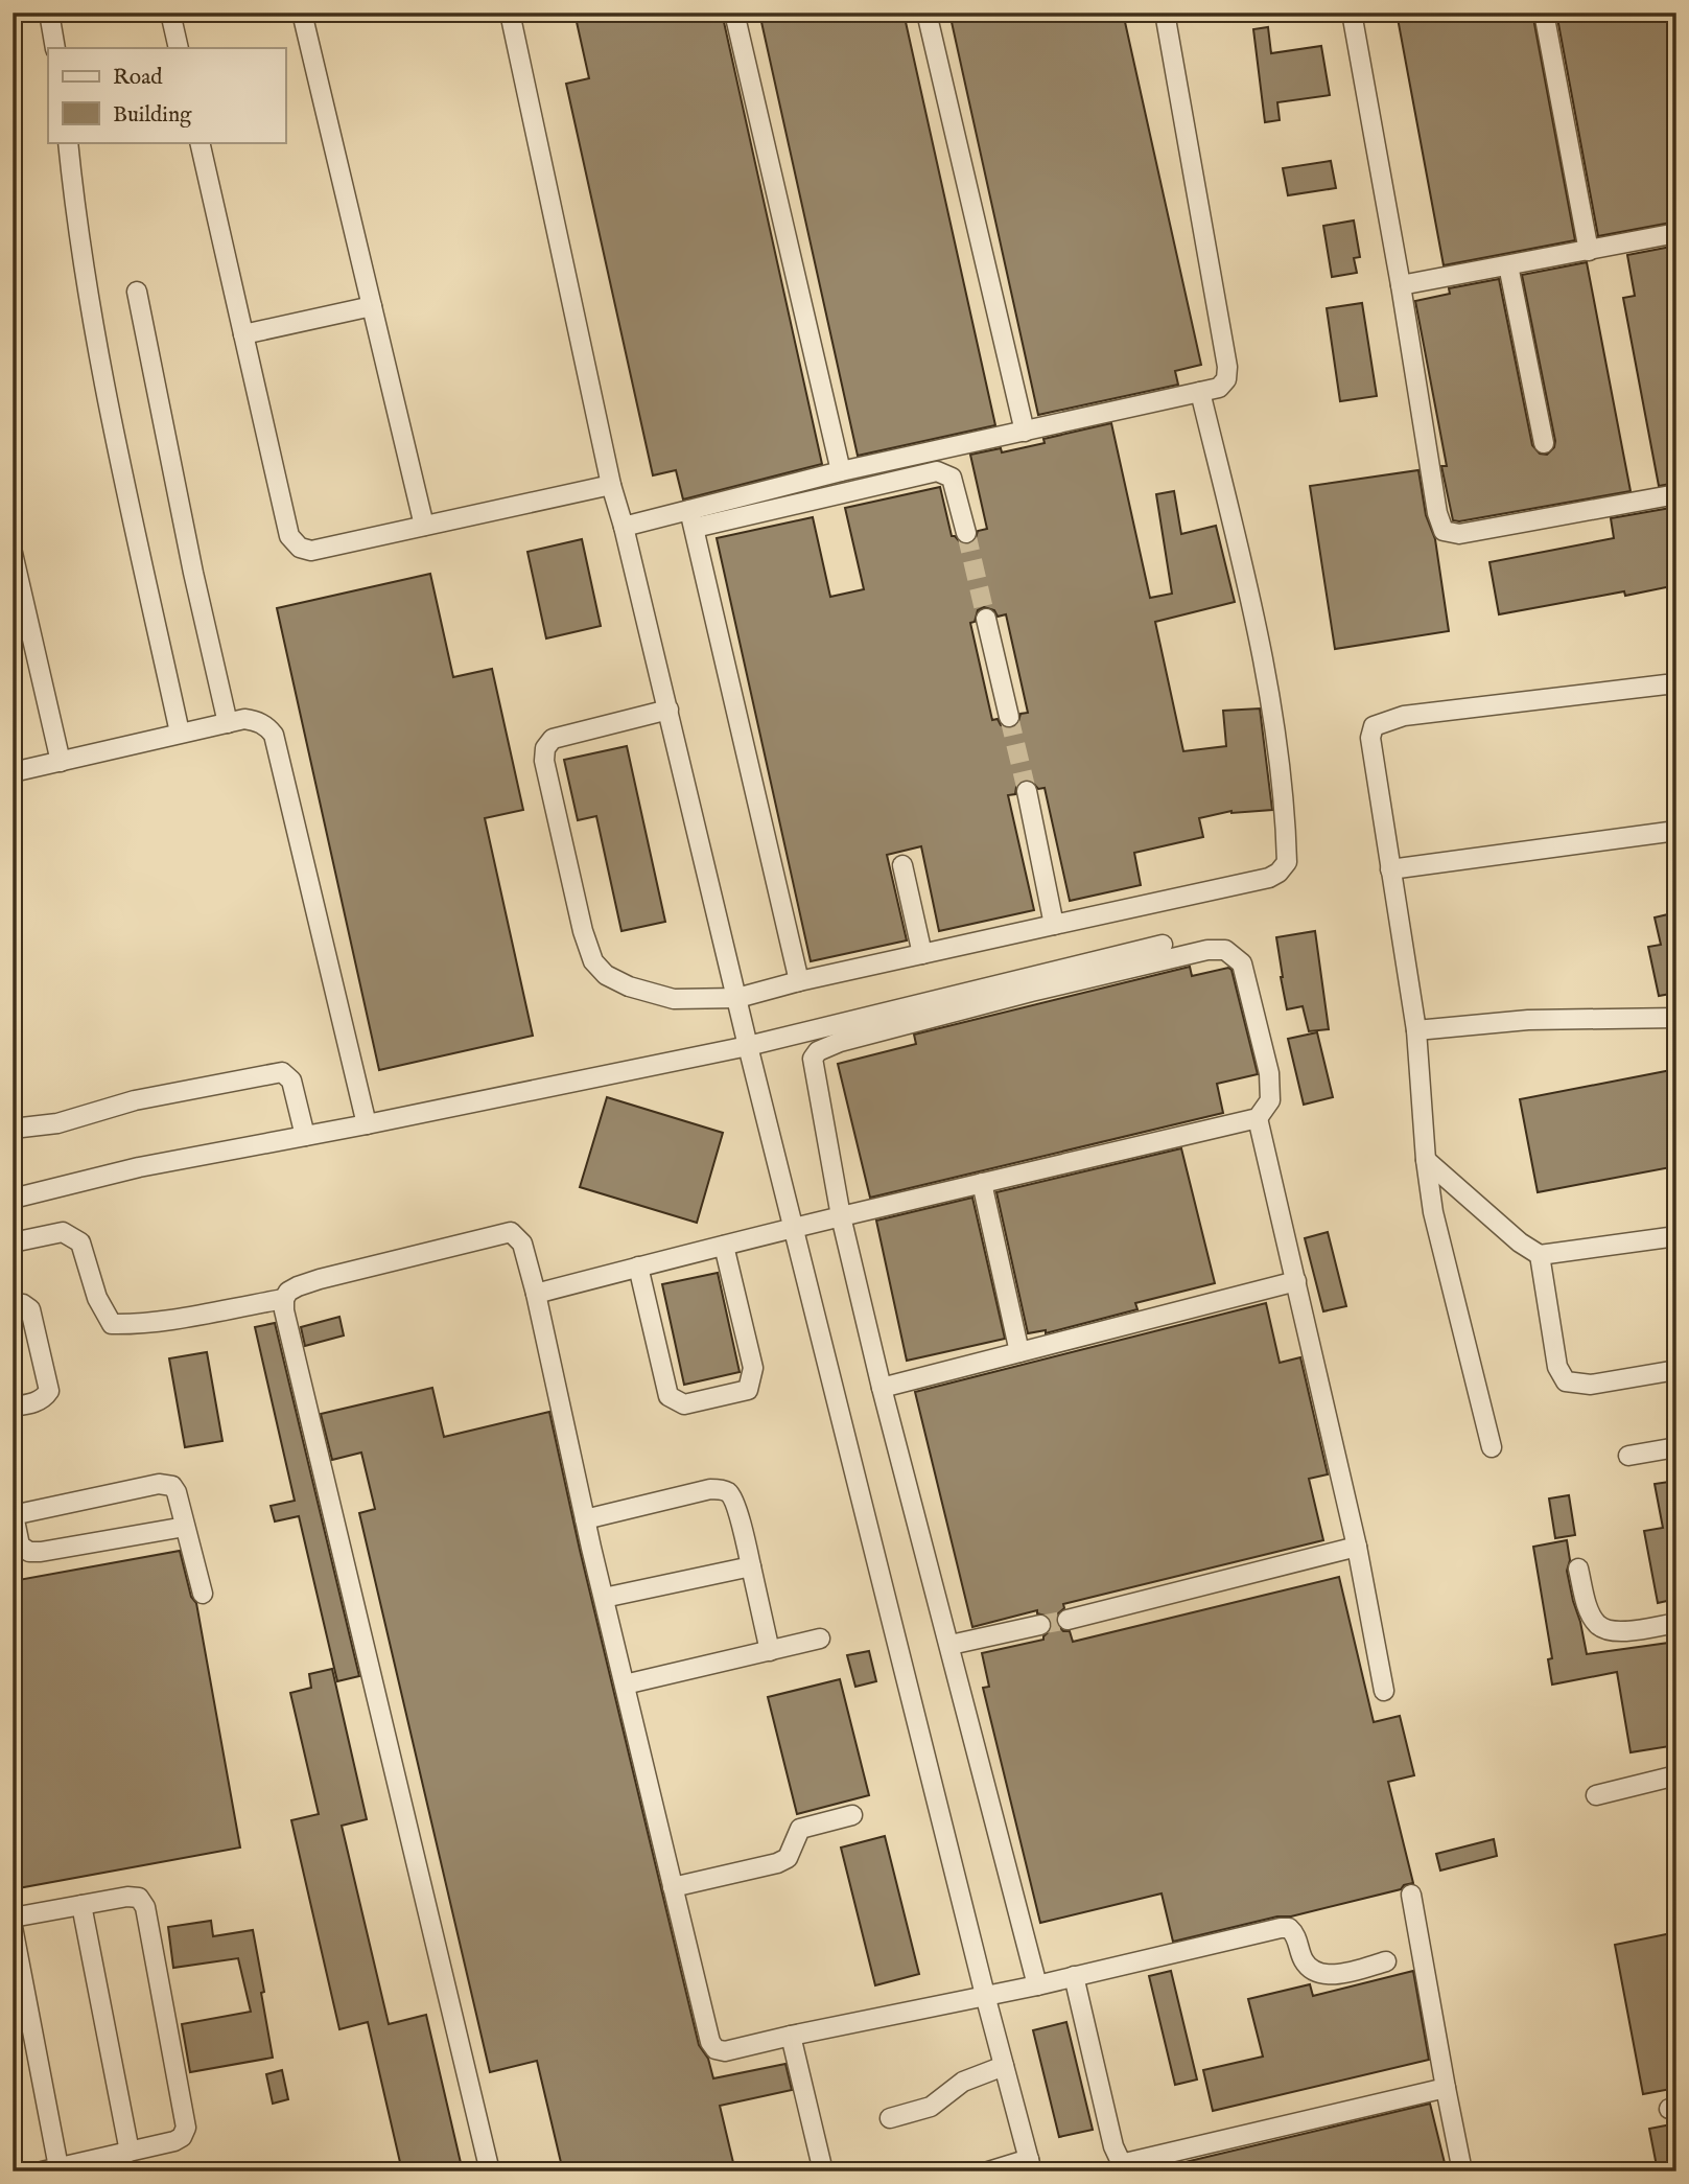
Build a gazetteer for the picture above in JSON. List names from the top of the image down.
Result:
{
  "legend": ["Road", "Building"]
}
